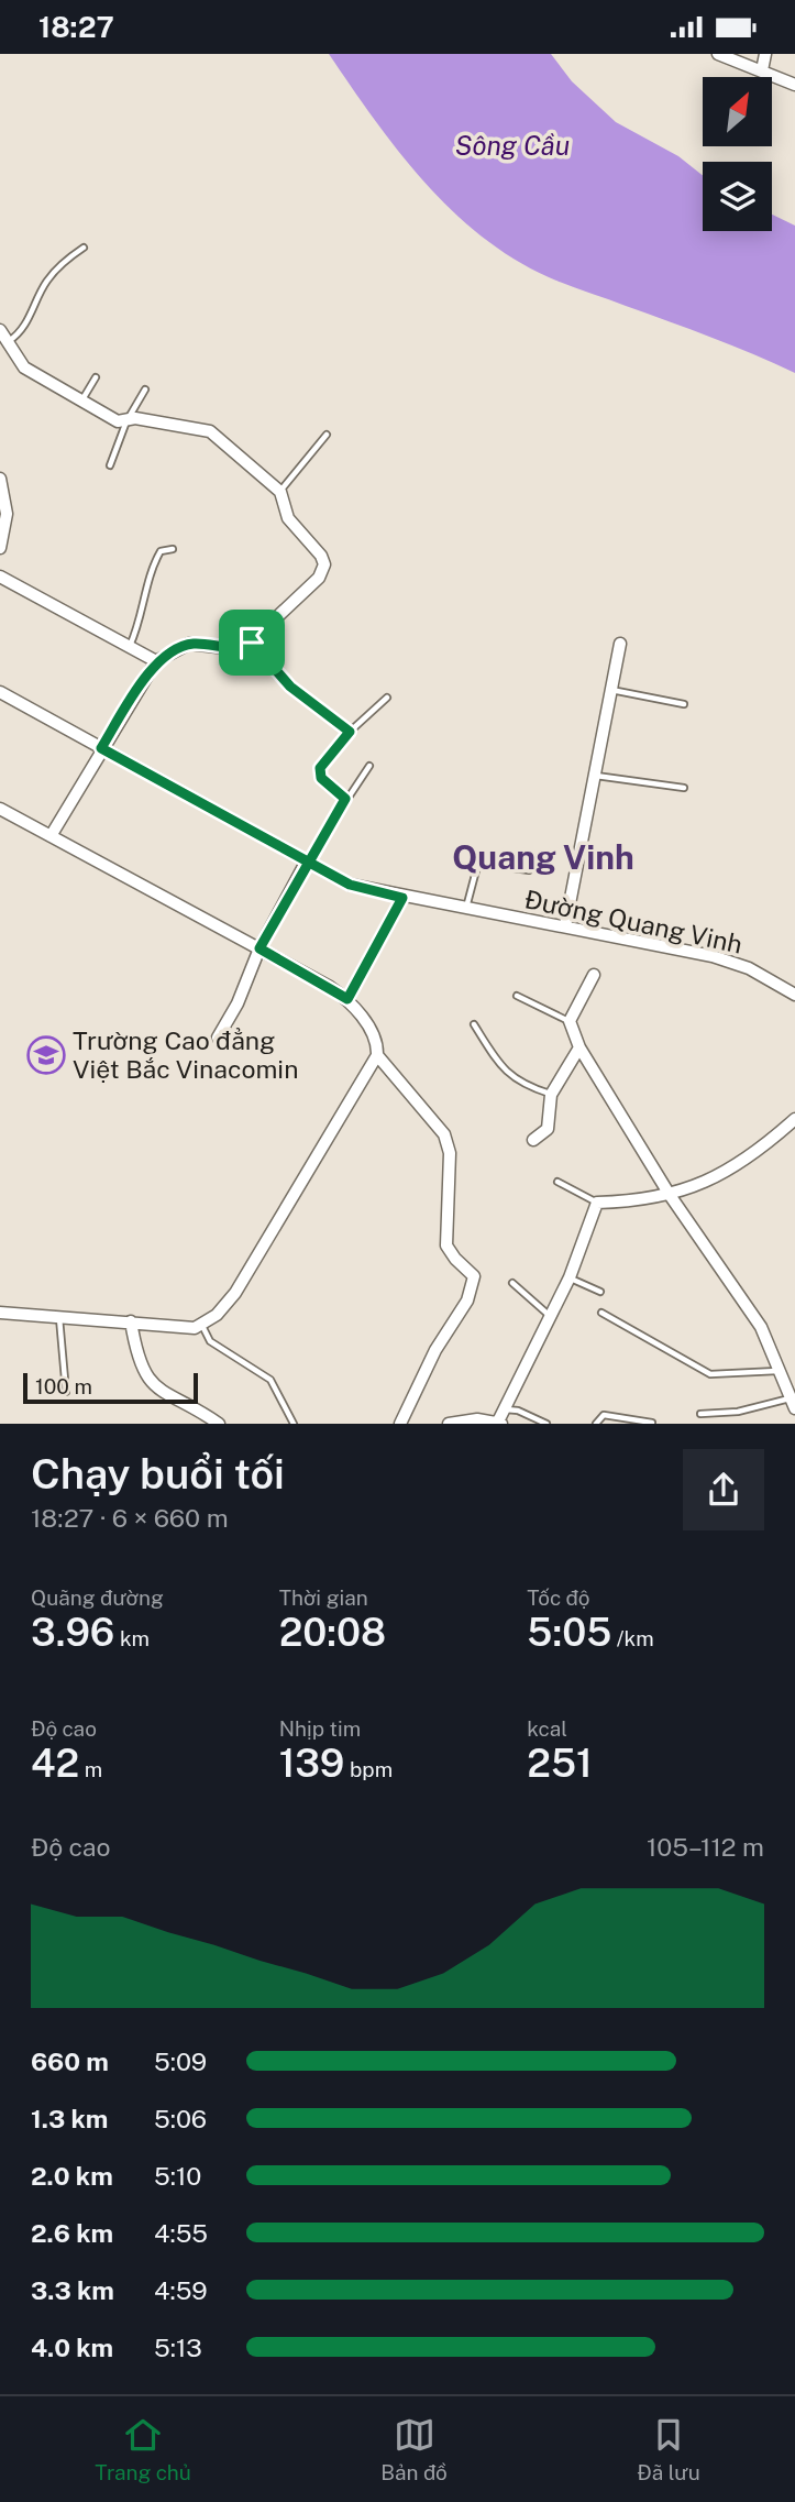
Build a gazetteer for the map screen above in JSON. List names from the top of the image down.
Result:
{
  "streets": {
    "street": ["Đường Quang Vinh"]
  },
  "districts": ["Quang Vinh"],
  "water": ["Sông Cầu"],
  "places": {
    "school or university": ["Trường Cao đẳng Việt Bắc Vinacomin"]
  },
  "scale_bar": "100 m",
  "north": "top right",
  "page": {
    "status": "18:27",
    "scale": "100 m",
    "heading": ["Chạy buổi tối", "18:27 · 6 × 660 m"],
    "stats": [
      ["Quãng đường", "3.96 km"],
      ["Thời gian", "20:08"],
      ["Tốc độ", "5:05 /km"],
      ["Độ cao", "42 m"],
      ["Nhịp tim", "139 bpm"],
      ["kcal", "251"]
    ],
    "chart": ["Độ cao", "105–112 m"],
    "list": [
      {
        "name": "660 m",
        "note": "5:09"
      },
      {
        "name": "1.3 km",
        "note": "5:06"
      },
      {
        "name": "2.0 km",
        "note": "5:10"
      },
      {
        "name": "2.6 km",
        "note": "4:55"
      },
      {
        "name": "3.3 km",
        "note": "4:59"
      },
      {
        "name": "4.0 km",
        "note": "5:13"
      }
    ],
    "tabs": ["Trang chủ", "Bản đồ", "Đã lưu"]
  }
}
